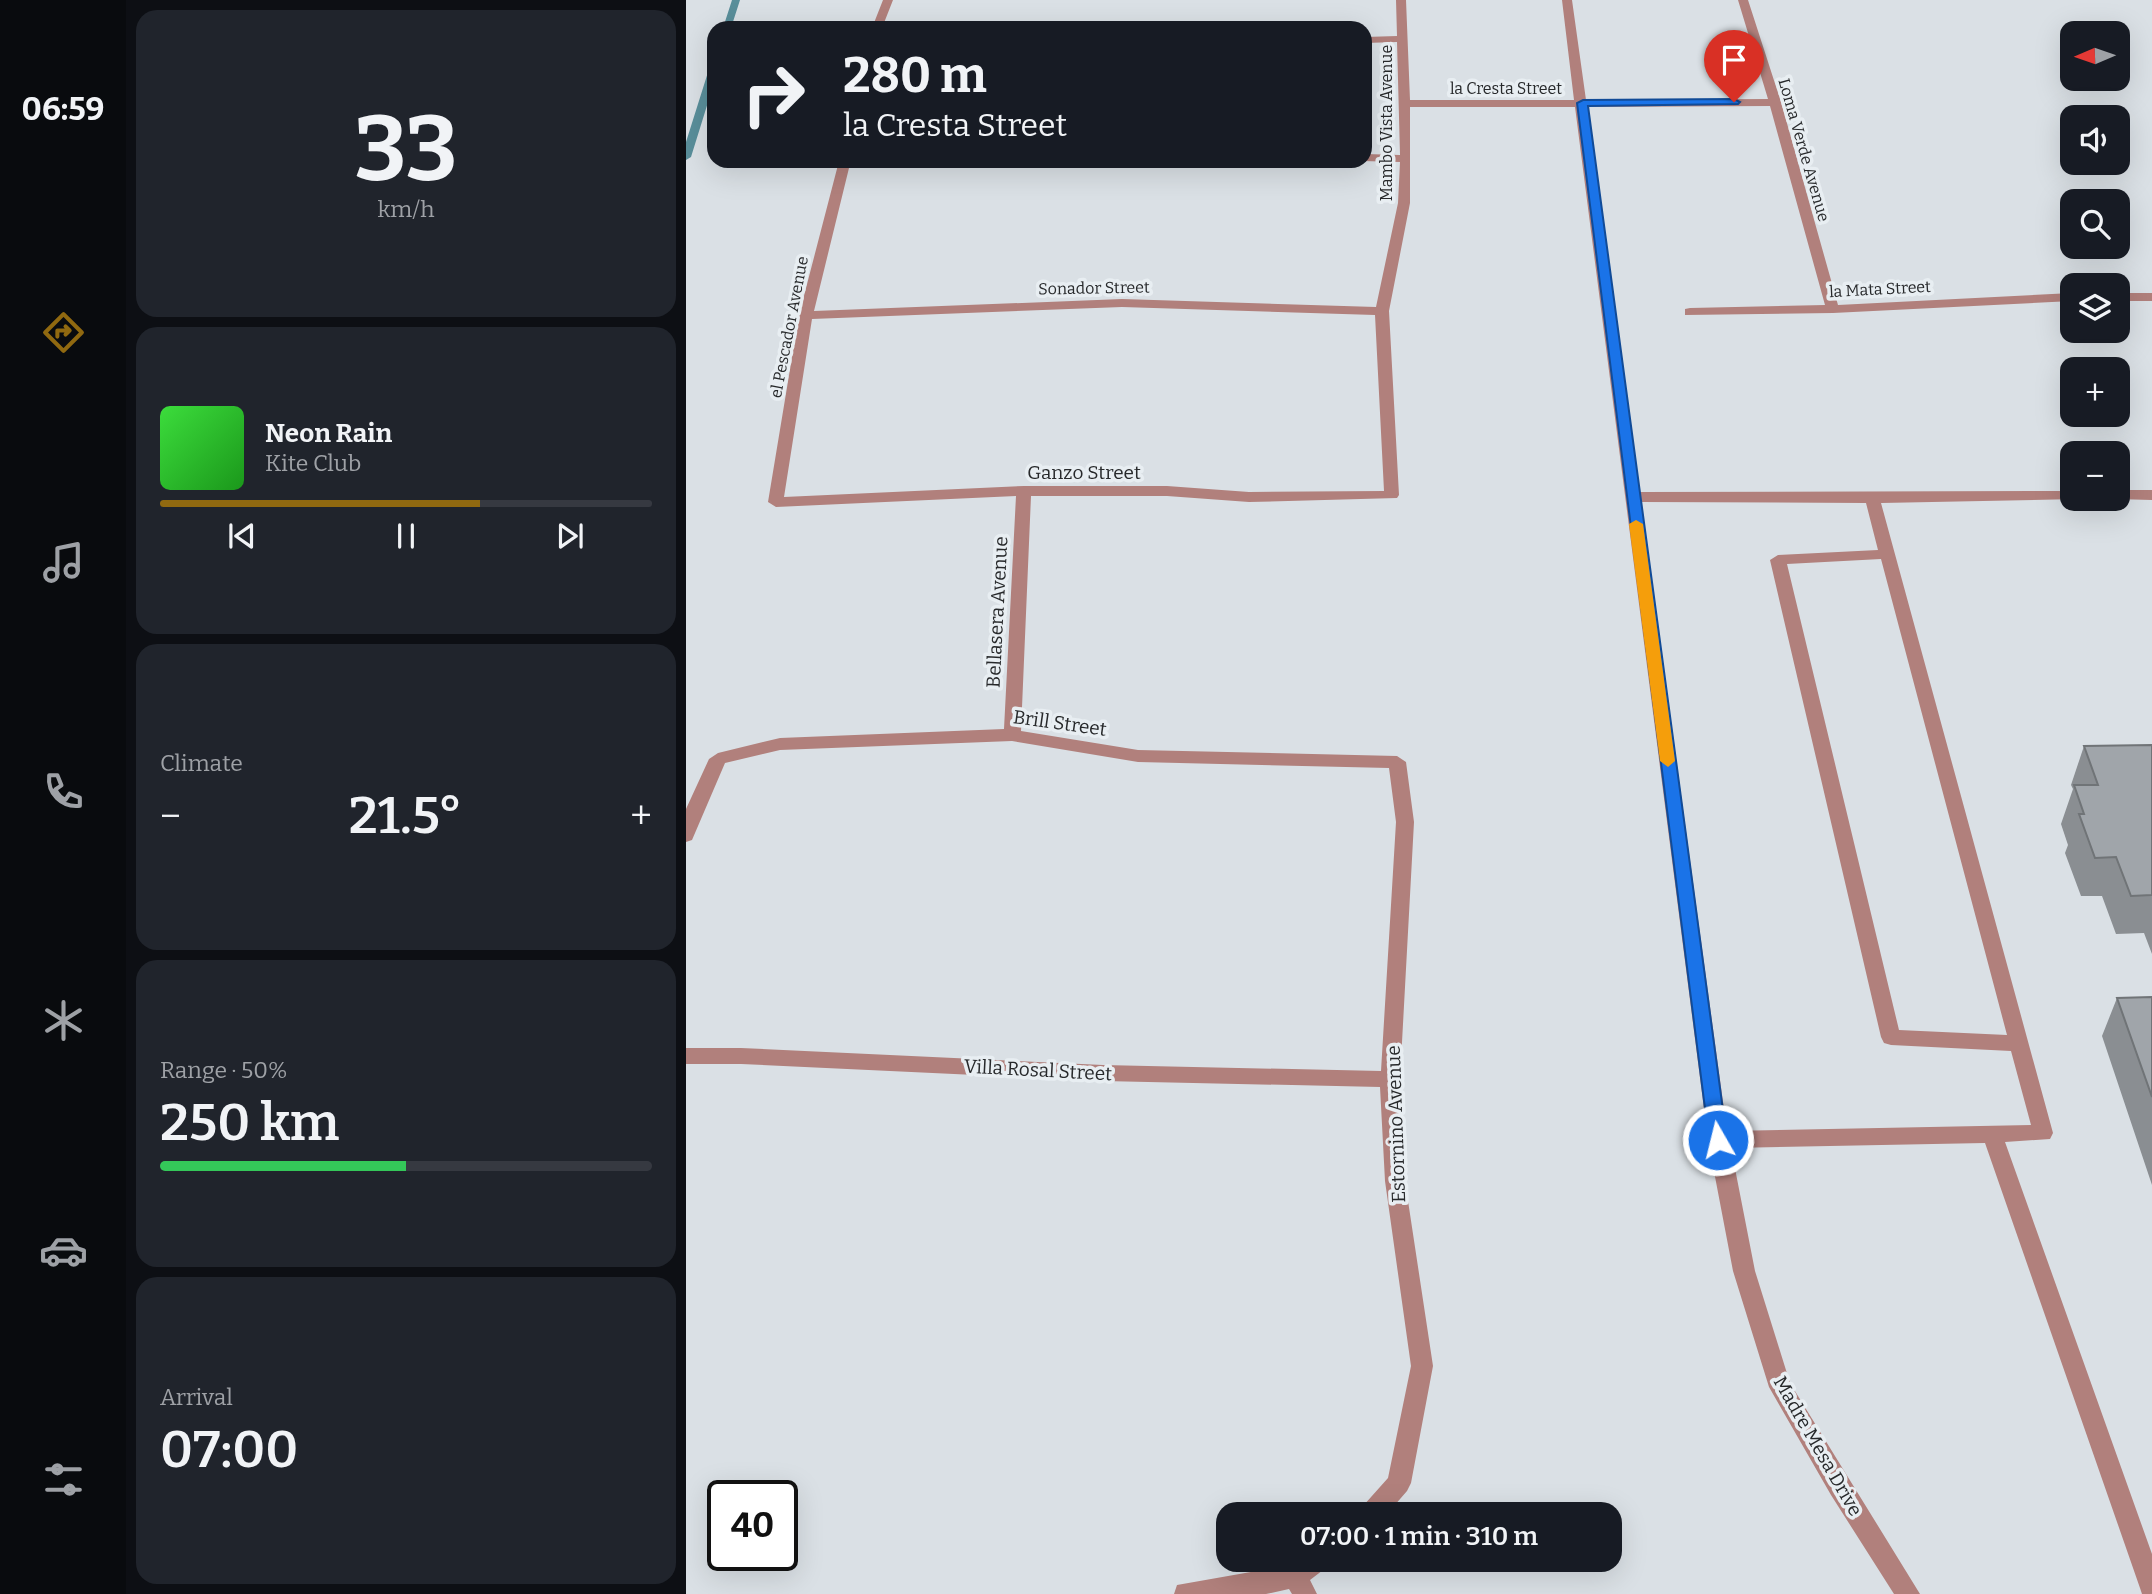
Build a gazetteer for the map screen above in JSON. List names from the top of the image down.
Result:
{
  "streets": {
    "street": [
      "la Cresta Street",
      "Mambo Vista Avenue",
      "Loma Verde Avenue",
      "Sonador Street",
      "la Mata Street",
      "el Pescador Avenue",
      "Ganzo Street",
      "Bellasera Avenue",
      "Brill Street",
      "Villa Rosal Street",
      "Estornino Avenue",
      "Madre Mesa Drive"
    ]
  },
  "crossings": [
    ["la Cresta Street", "Mambo Vista Avenue"],
    ["la Cresta Street", "Loma Verde Avenue"],
    ["la Cresta Street", "Madre Mesa Drive"],
    ["Mambo Vista Avenue", "Sonador Street"],
    ["Mambo Vista Avenue", "Ganzo Street"],
    ["Loma Verde Avenue", "la Mata Street"],
    ["Sonador Street", "el Pescador Avenue"],
    ["el Pescador Avenue", "Ganzo Street"],
    ["Ganzo Street", "Bellasera Avenue"],
    ["Bellasera Avenue", "Brill Street"],
    ["Brill Street", "Estornino Avenue"],
    ["Villa Rosal Street", "Estornino Avenue"]
  ],
  "north": "left",
  "page": {
    "tabs": "06:59",
    "tile": [
      ["33", "km/h"],
      "Climate",
      ["Range · 50%", "250 km"],
      ["Arrival", "07:00"]
    ],
    "map_buttons": ["+", "−"],
    "turn": ["280 m", "la Cresta Street"],
    "song": ["Neon Rain", "Kite Club"],
    "heat": ["−", "21.5°", "+"],
    "limit": "40",
    "trip": "07:00 · 1 min · 310 m"
  }
}
